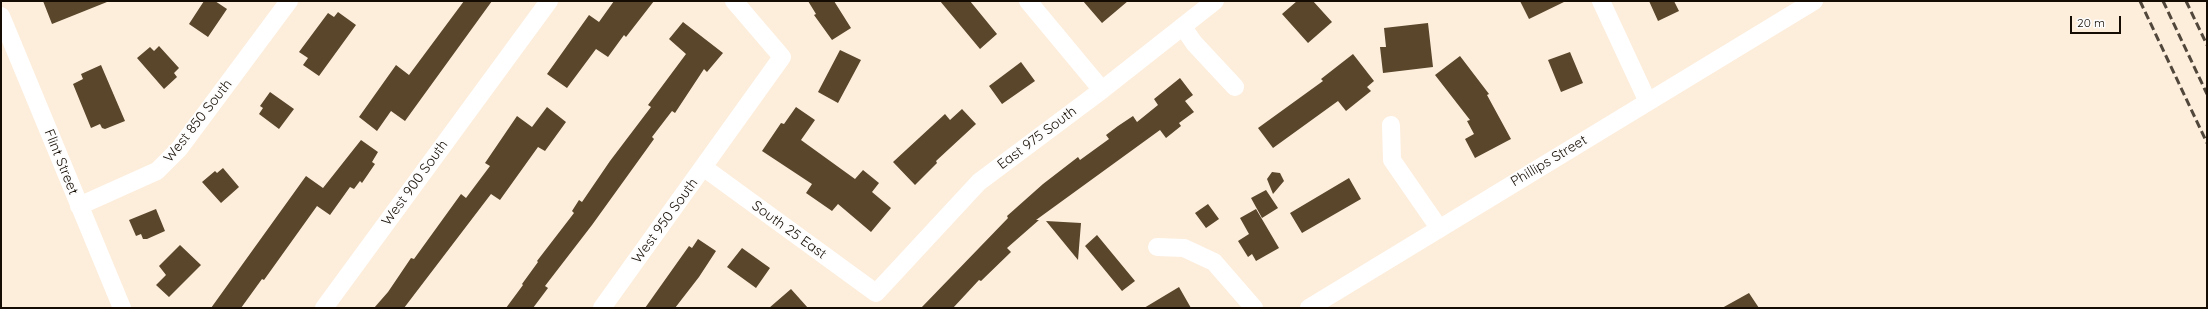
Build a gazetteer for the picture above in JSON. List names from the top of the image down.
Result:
{
  "streets": {
    "street": [
      "West 850 South",
      "East 975 South",
      "Phillips Street",
      "Flint Street",
      "West 900 South",
      "West 950 South",
      "South 25 East"
    ]
  },
  "crossings": [
    ["West 850 South", "Flint Street"],
    ["East 975 South", "South 25 East"],
    ["West 950 South", "South 25 East"]
  ],
  "scale_bar": "20 m"
}
